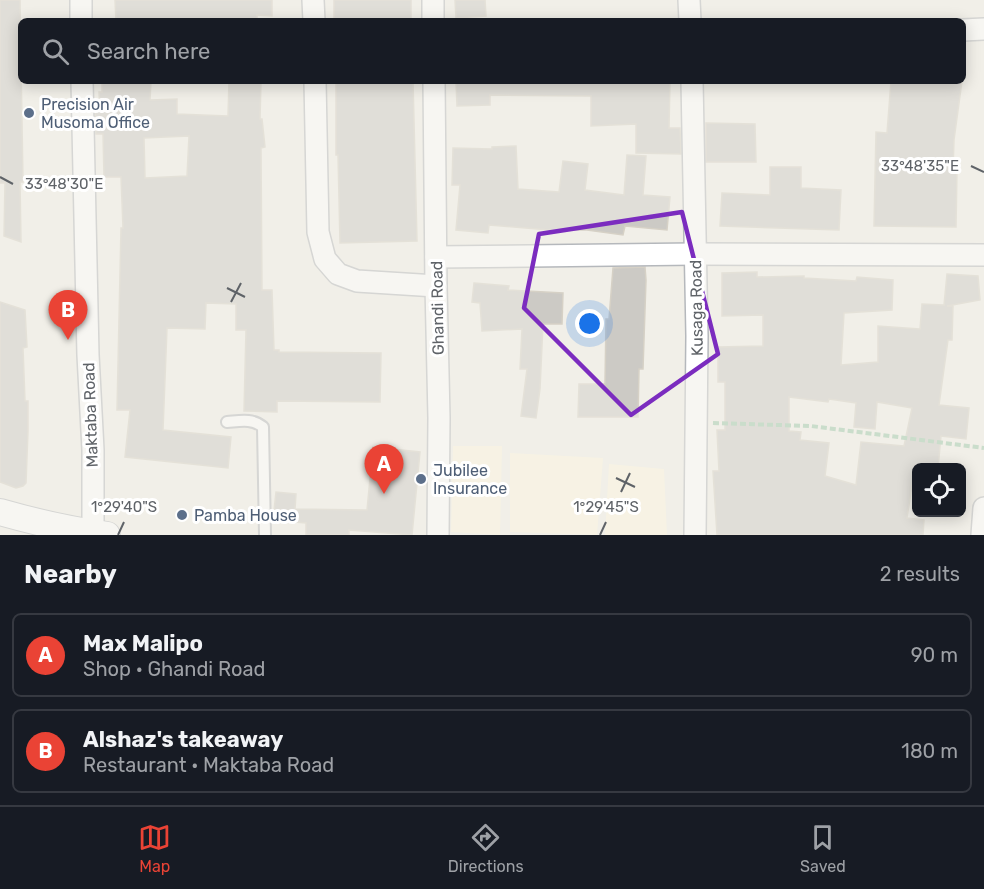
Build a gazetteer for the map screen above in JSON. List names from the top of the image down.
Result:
{
  "streets": {
    "street": ["Ghandi Road", "Kusaga Road", "Maktaba Road"]
  },
  "places": ["Precision Air Musoma Office", "Jubilee Insurance", "Pamba House"],
  "page": {
    "search": "Search here",
    "pins": ["B", "A"],
    "heading": ["Nearby", "2 results"],
    "list": [
      {
        "mark": "A",
        "name": "Max Malipo",
        "note": "Shop · Ghandi Road",
        "value": "90 m"
      },
      {
        "mark": "B",
        "name": "Alshaz's takeaway",
        "note": "Restaurant · Maktaba Road",
        "value": "180 m"
      }
    ],
    "nav": ["Map", "Directions", "Saved"]
  },
  "coordinates": [
    "33°48'35\"E",
    "33°48'30\"E",
    "1°29'40\"S",
    "1°29'45\"S"
  ]
}
